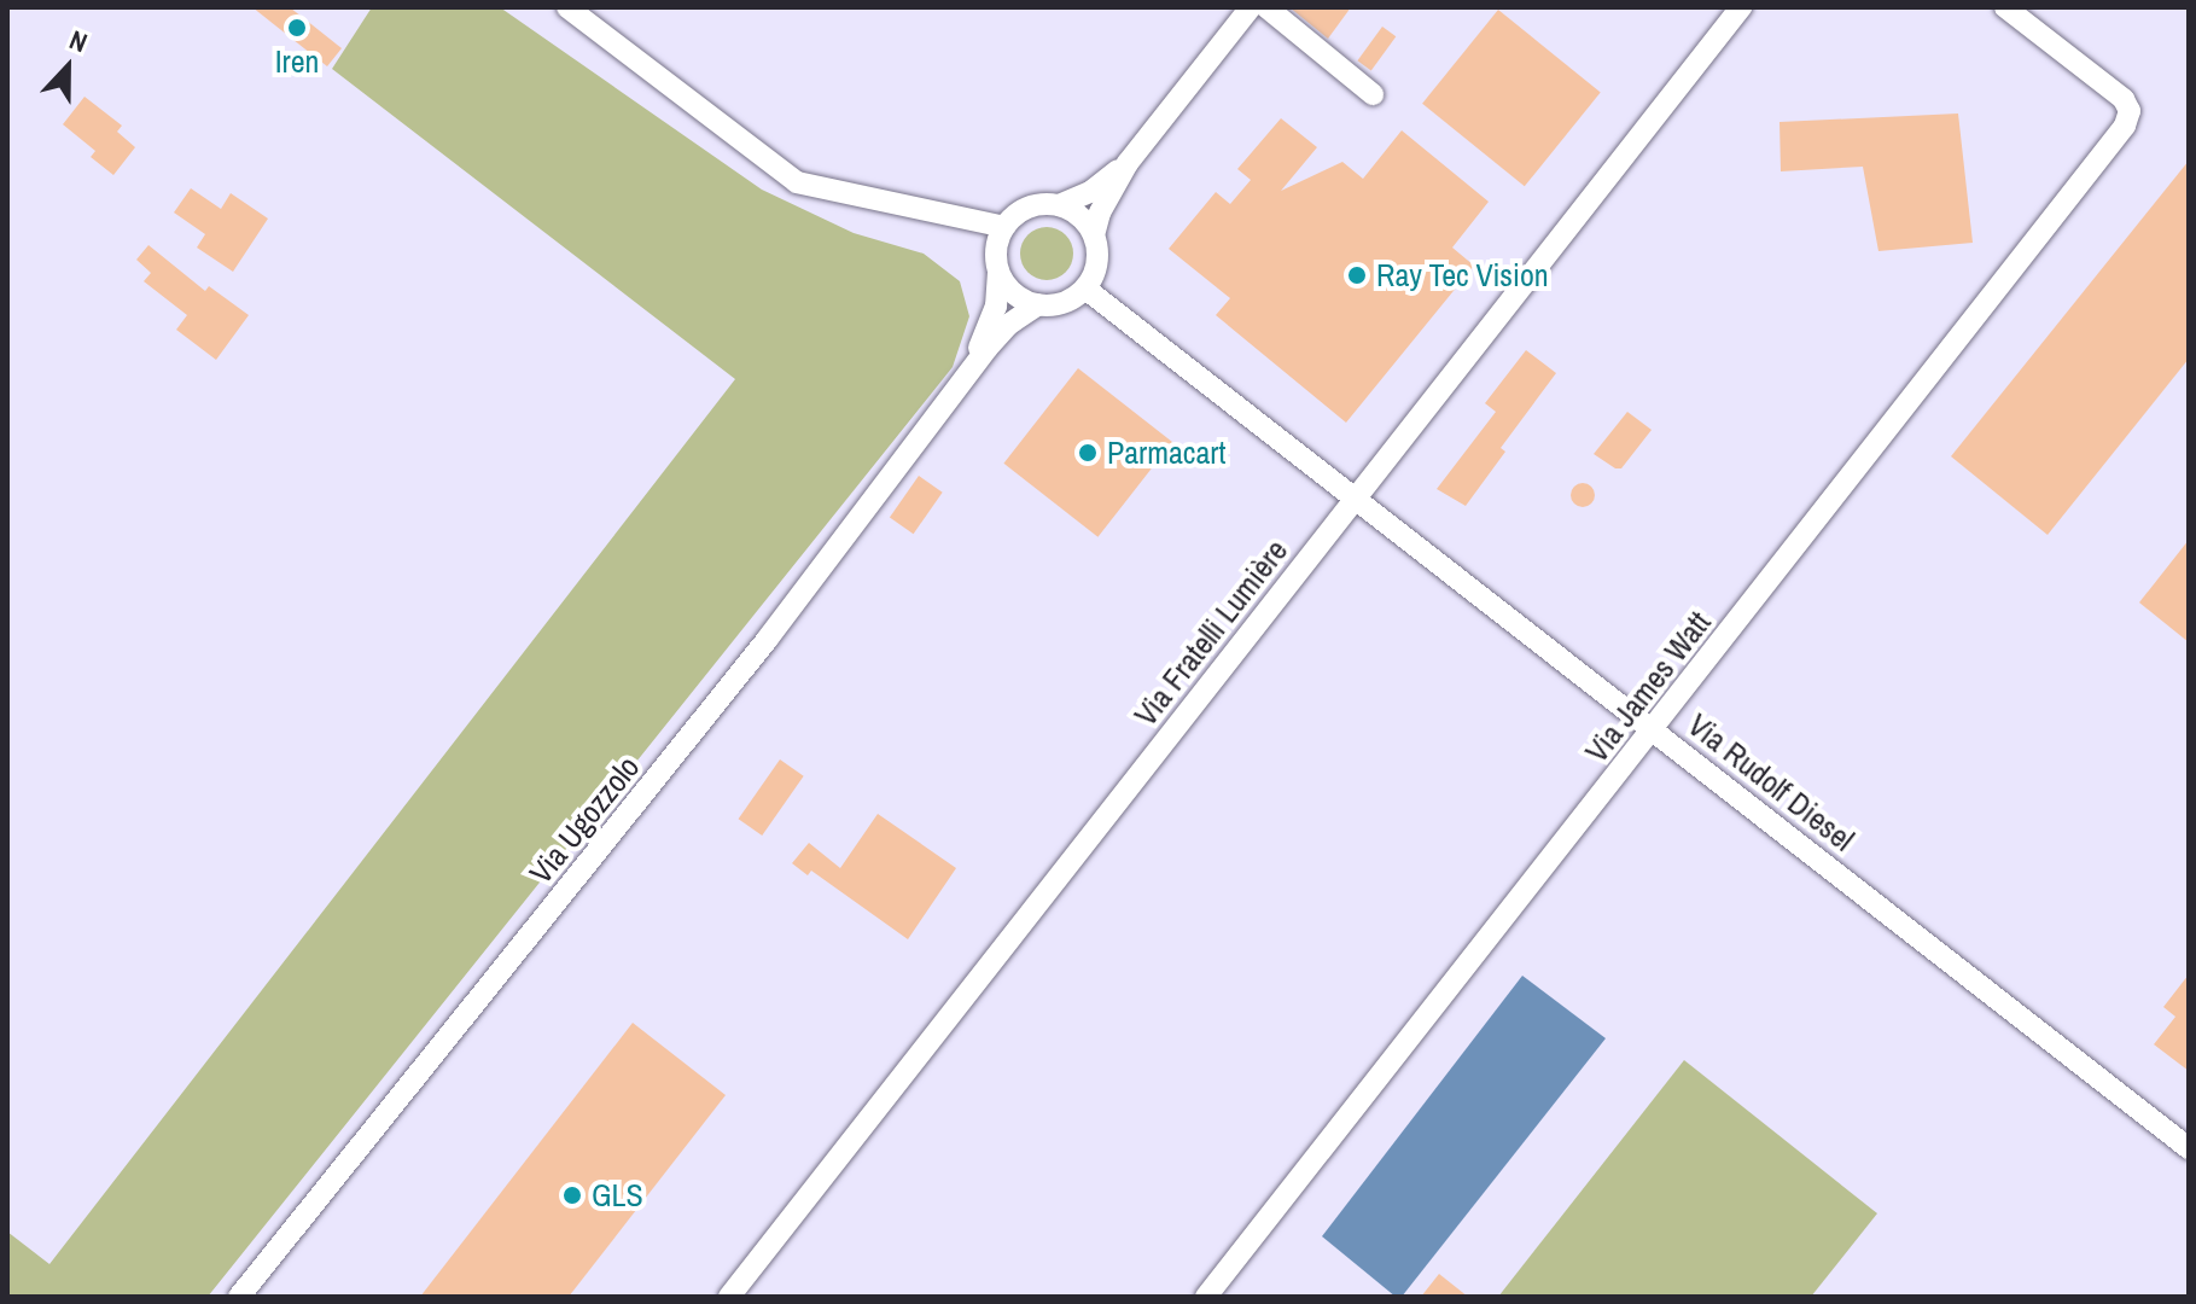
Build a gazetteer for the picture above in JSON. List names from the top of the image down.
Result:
{
  "streets": {
    "street": [
      "Via Fratelli Lumière",
      "Via James Watt",
      "Via Rudolf Diesel",
      "Via Ugozzolo"
    ]
  },
  "crossings": [
    ["Via Fratelli Lumière", "Via Rudolf Diesel"],
    ["Via James Watt", "Via Rudolf Diesel"],
    ["Via Rudolf Diesel", "Via Ugozzolo"]
  ],
  "places": [
    "Iren",
    "Ray Tec Vision",
    "Parmacart",
    "GLS"
  ],
  "north": "top"
}
